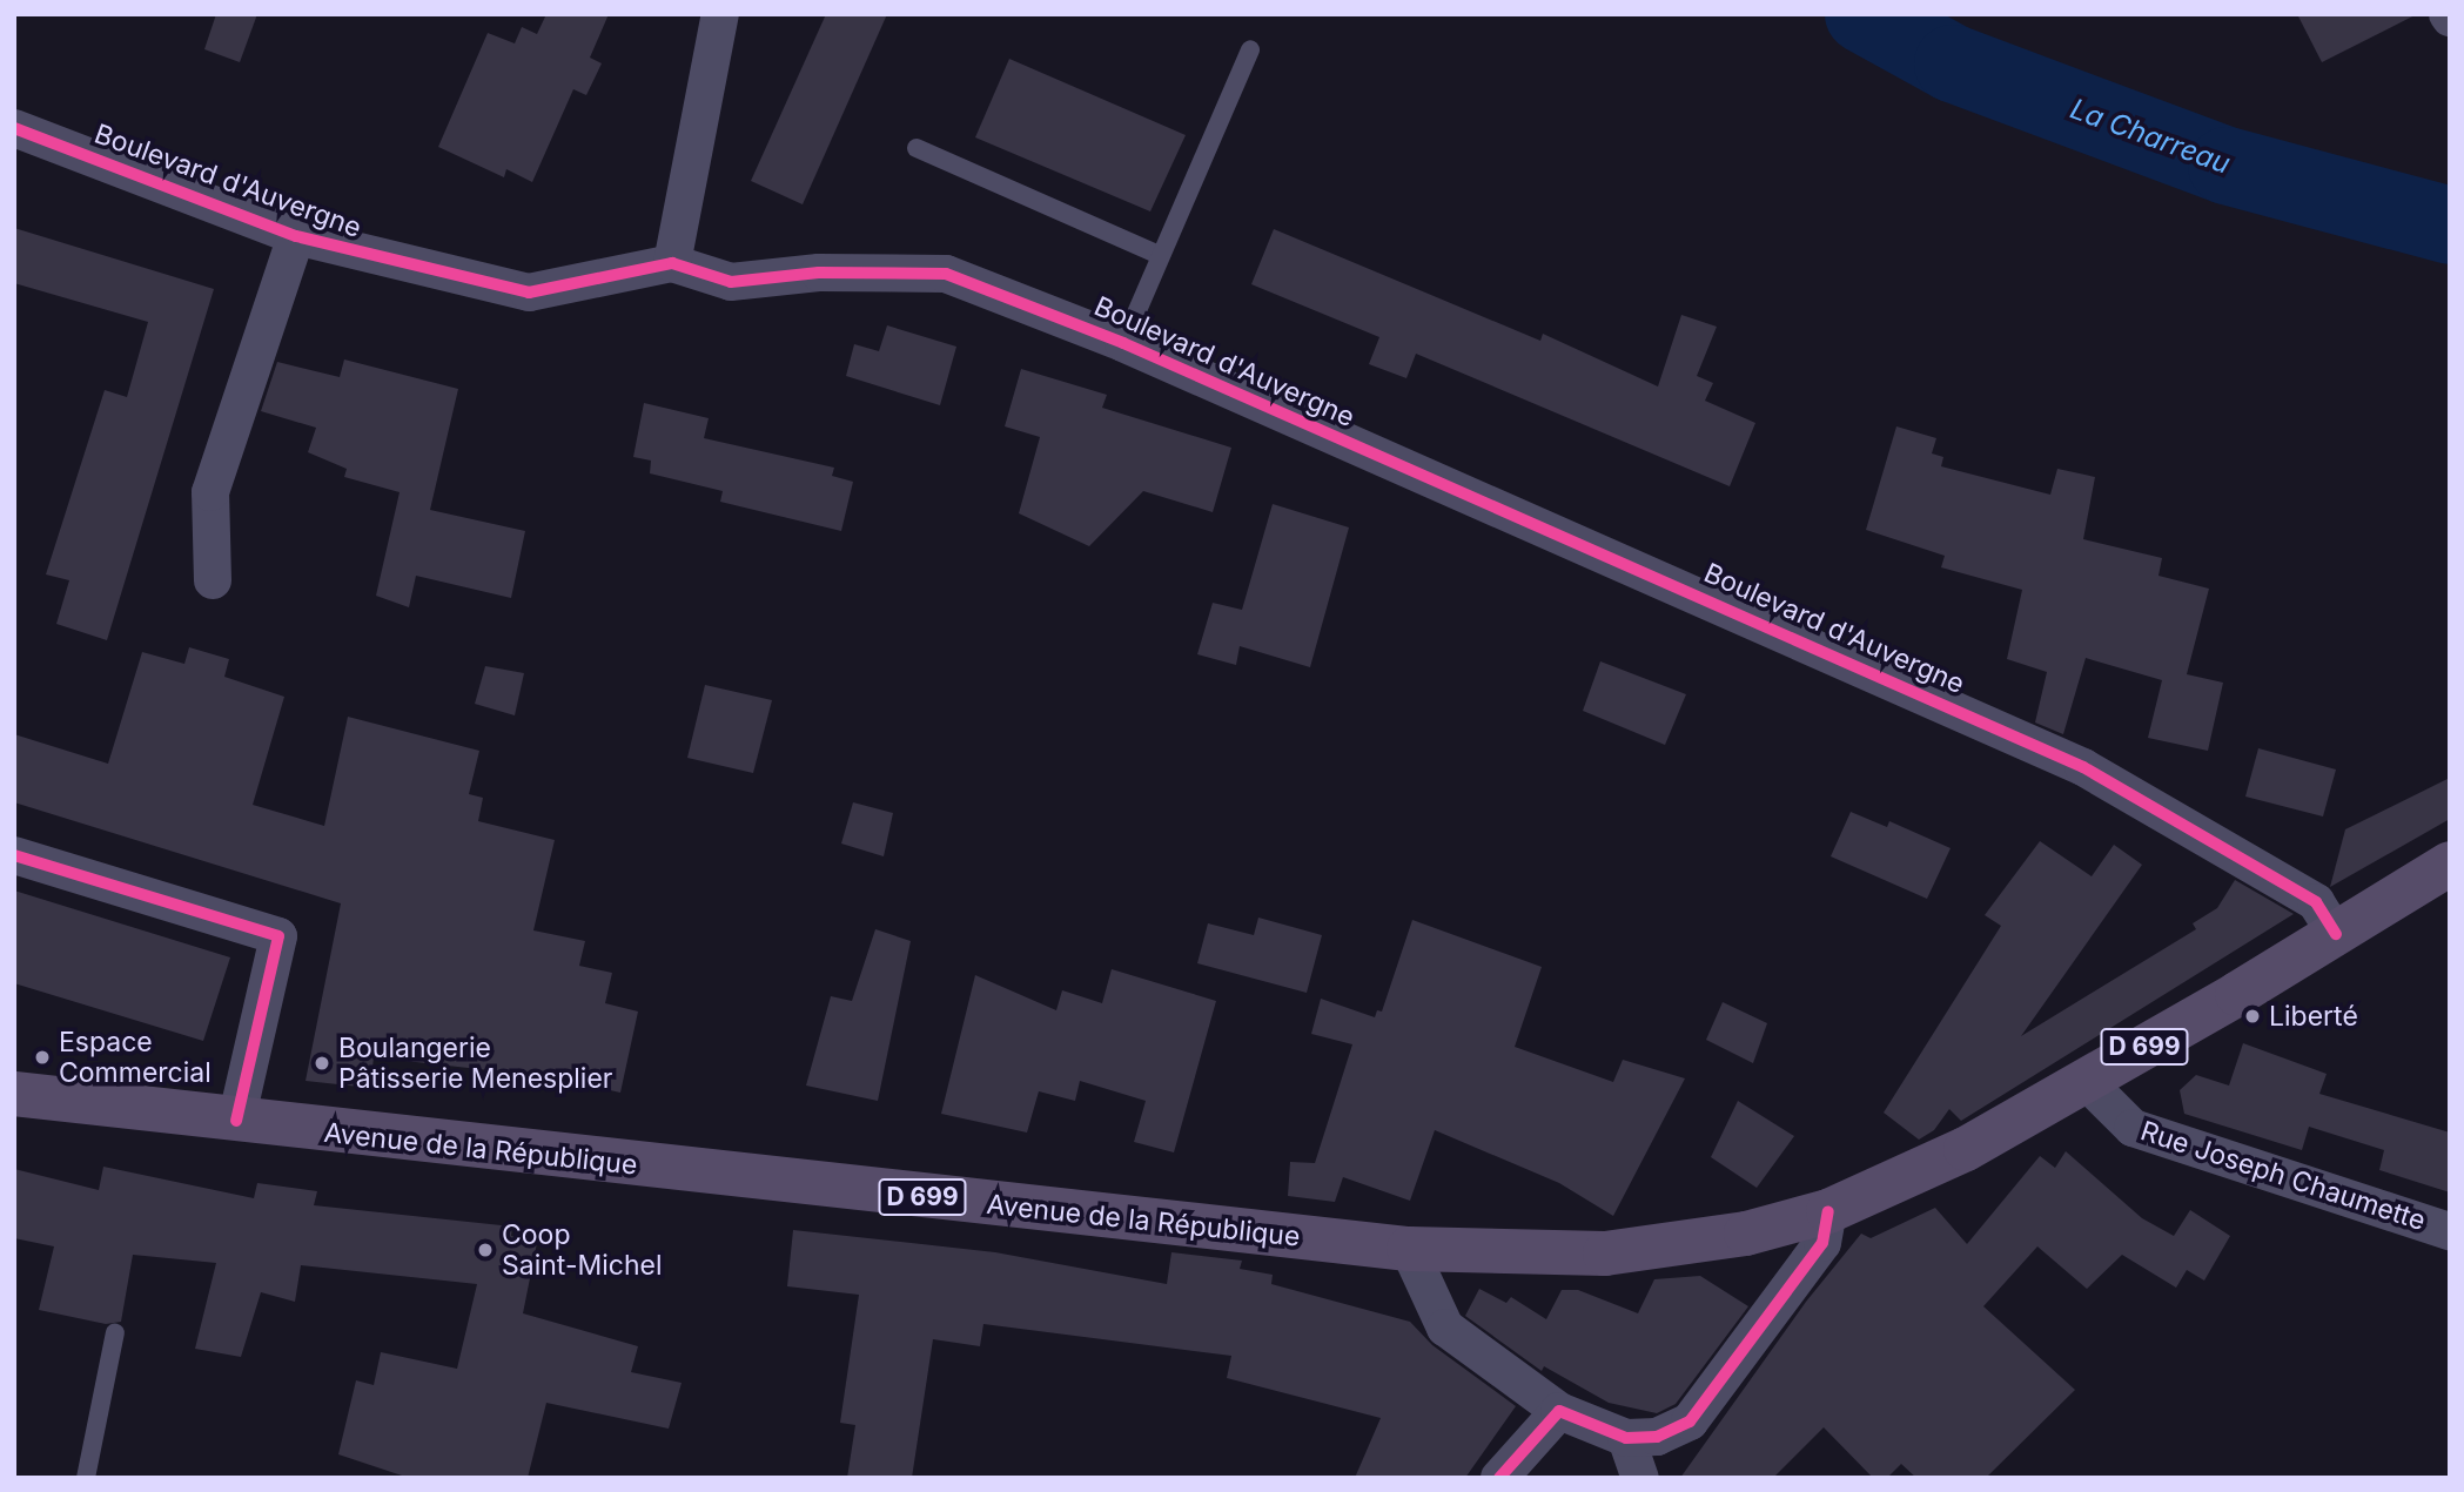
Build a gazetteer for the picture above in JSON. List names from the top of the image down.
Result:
{
  "streets": {
    "main road": ["D 699", "Avenue de la République"],
    "street": ["Boulevard d'Auvergne", "Rue Joseph Chaumette"]
  },
  "crossings": [
    ["Boulevard d'Auvergne", "D 699"],
    ["D 699", "Avenue de la République"],
    ["D 699", "Rue Joseph Chaumette"]
  ],
  "water": ["La Charreau"],
  "places": [
    "Liberté",
    "Espace Commercial",
    "Boulangerie Pâtisserie Menesplier",
    "Coop Saint-Michel"
  ]
}
